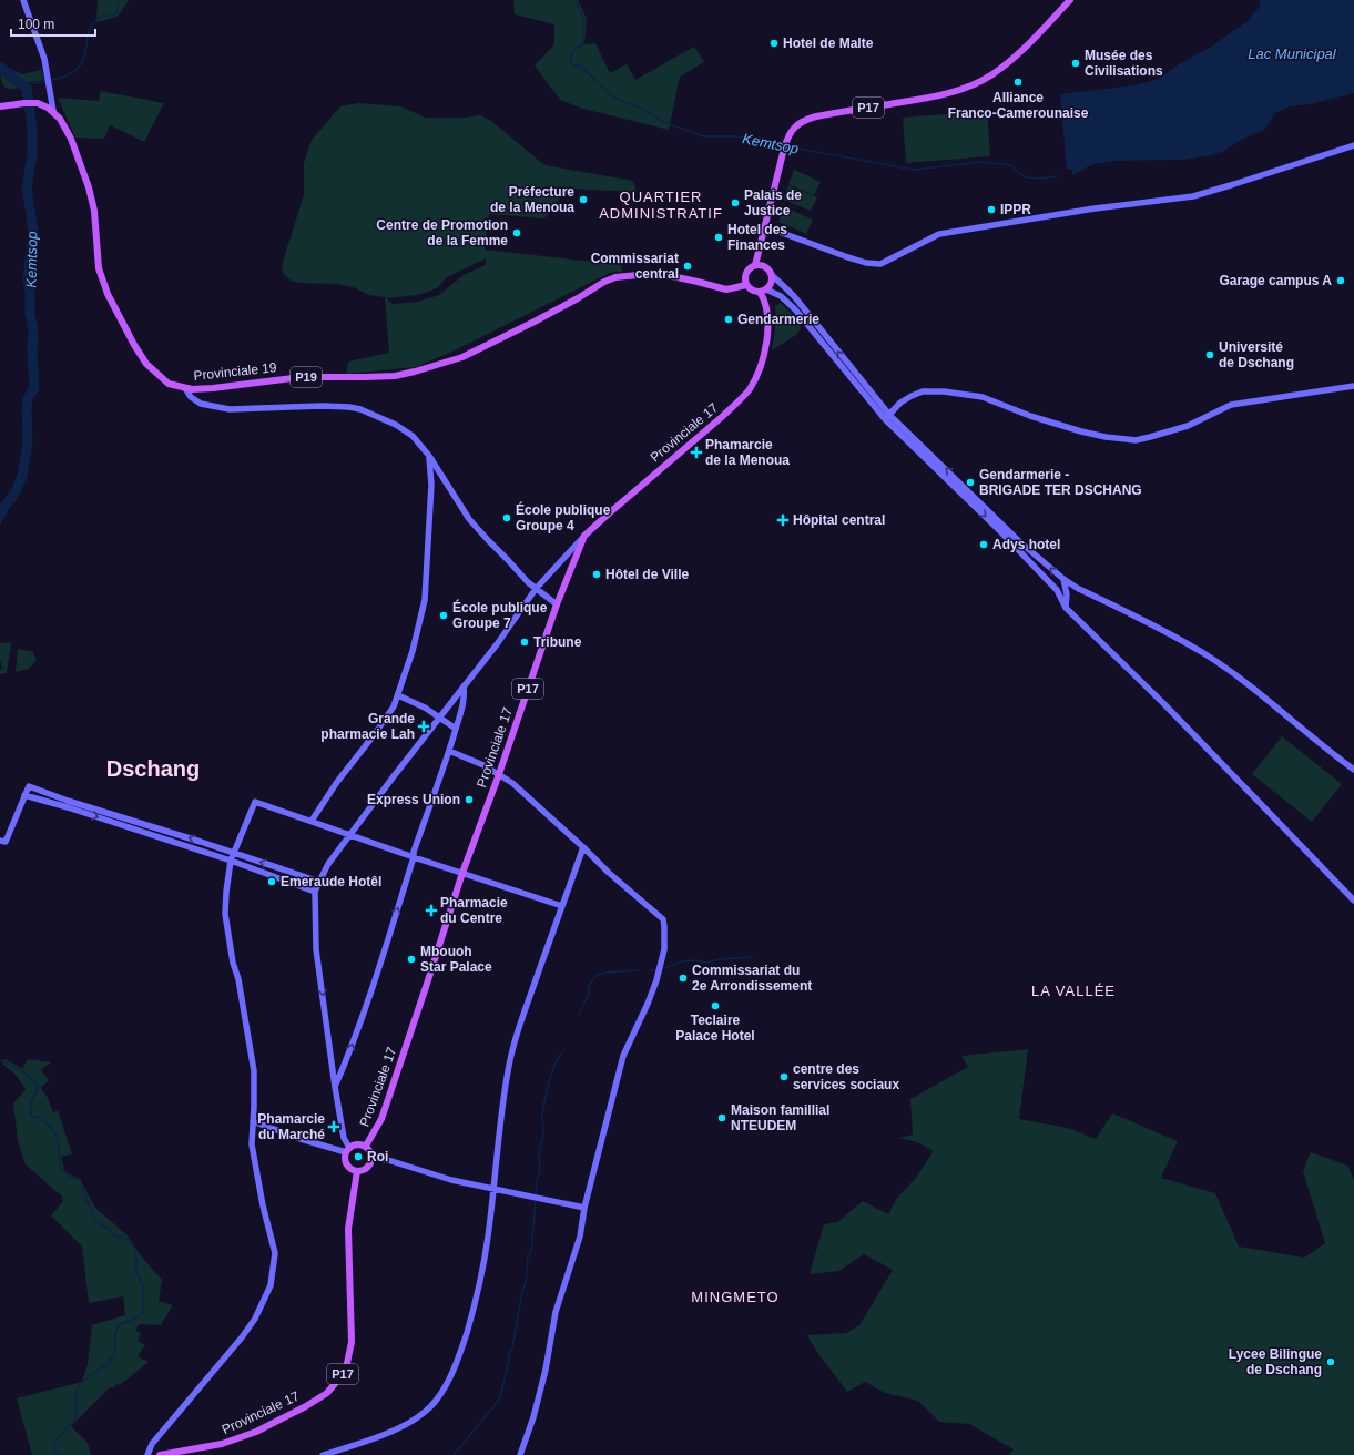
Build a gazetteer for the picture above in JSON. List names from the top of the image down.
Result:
{
  "streets": {
    "main road": [
      "P17",
      "Provinciale 19",
      "P19",
      "Provinciale 17"
    ]
  },
  "crossings": [
    ["P17", "Provinciale 19"],
    ["P17", "Provinciale 17"],
    ["Provinciale 19", "Provinciale 17"]
  ],
  "districts": [
    "QUARTIER ADMINISTRATIF",
    "Dschang",
    "LA VALLÉE",
    "MINGMETO"
  ],
  "water": ["Lac Municipal", "Kemtsop"],
  "places": {
    "other": [
      "Hotel de Malte",
      "Musée des Civilisations",
      "Alliance Franco-Camerounaise",
      "Préfecture de la Menoua",
      "Palais de Justice",
      "IPPR",
      "Centre de Promotion de la Femme",
      "Hotel des Finances",
      "Commissariat central",
      "Garage campus A",
      "Gendarmerie",
      "Université de Dschang",
      "Gendarmerie - BRIGADE TER DSCHANG",
      "École publique Groupe 4",
      "Adys hotel",
      "Hôtel de Ville",
      "École publique Groupe 7",
      "Tribune",
      "Express Union",
      "Emeraude Hotêl",
      "Mbouoh Star Palace",
      "Commissariat du 2e Arrondissement",
      "Teclaire Palace Hotel",
      "centre des services sociaux",
      "Maison famillial NTEUDEM",
      "Roi",
      "Lycee Bilingue de Dschang"
    ],
    "health": [
      "Phamarcie de la Menoua",
      "Hôpital central",
      "Grande pharmacie Lah",
      "Pharmacie du Centre",
      "Phamarcie du Marché"
    ]
  },
  "scale_bar": "100 m"
}
